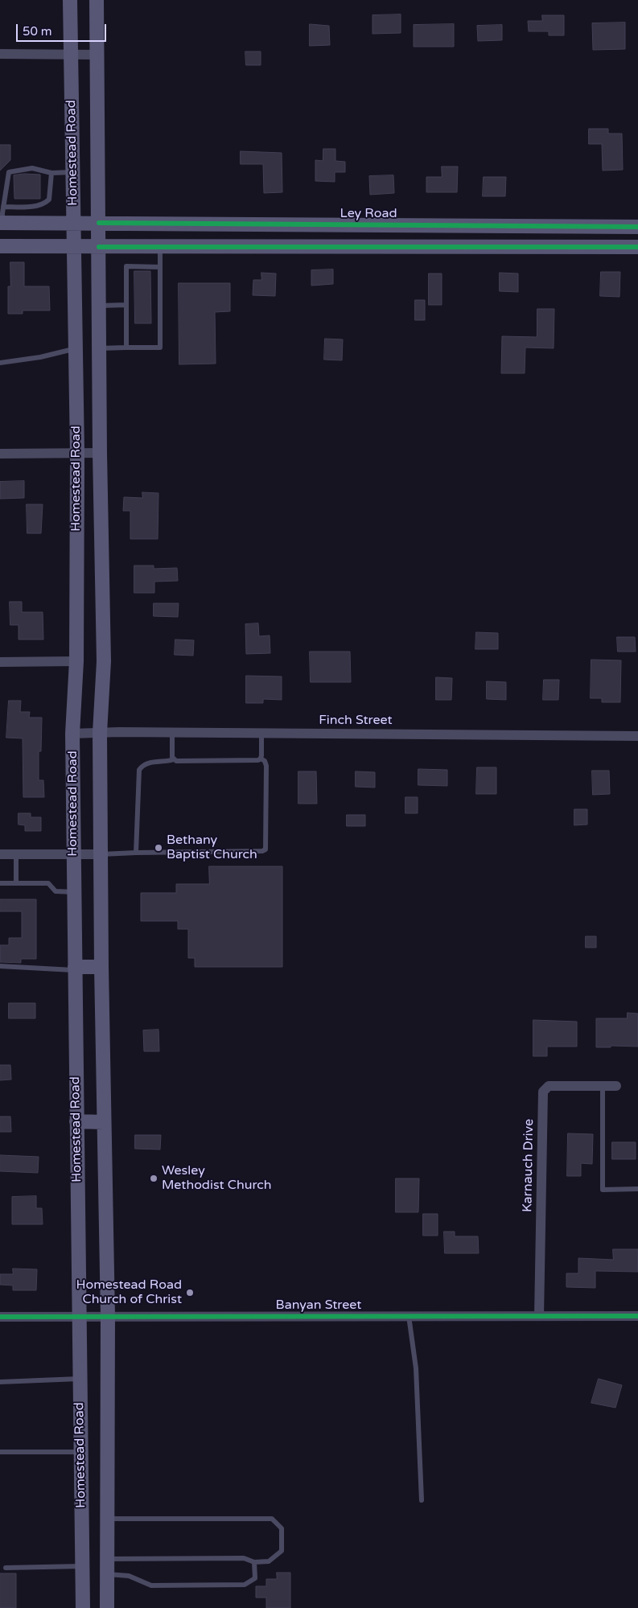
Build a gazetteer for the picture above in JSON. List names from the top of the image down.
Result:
{
  "streets": {
    "main road": ["Homestead Road", "Ley Road"],
    "street": ["Finch Street", "Karnauch Drive", "Banyan Street"]
  },
  "crossings": [
    ["Homestead Road", "Ley Road"],
    ["Homestead Road", "Finch Street"],
    ["Homestead Road", "Banyan Street"],
    ["Karnauch Drive", "Banyan Street"]
  ],
  "places": ["Bethany Baptist Church", "Wesley Methodist Church", "Homestead Road Church of Christ"],
  "scale_bar": "50 m"
}
